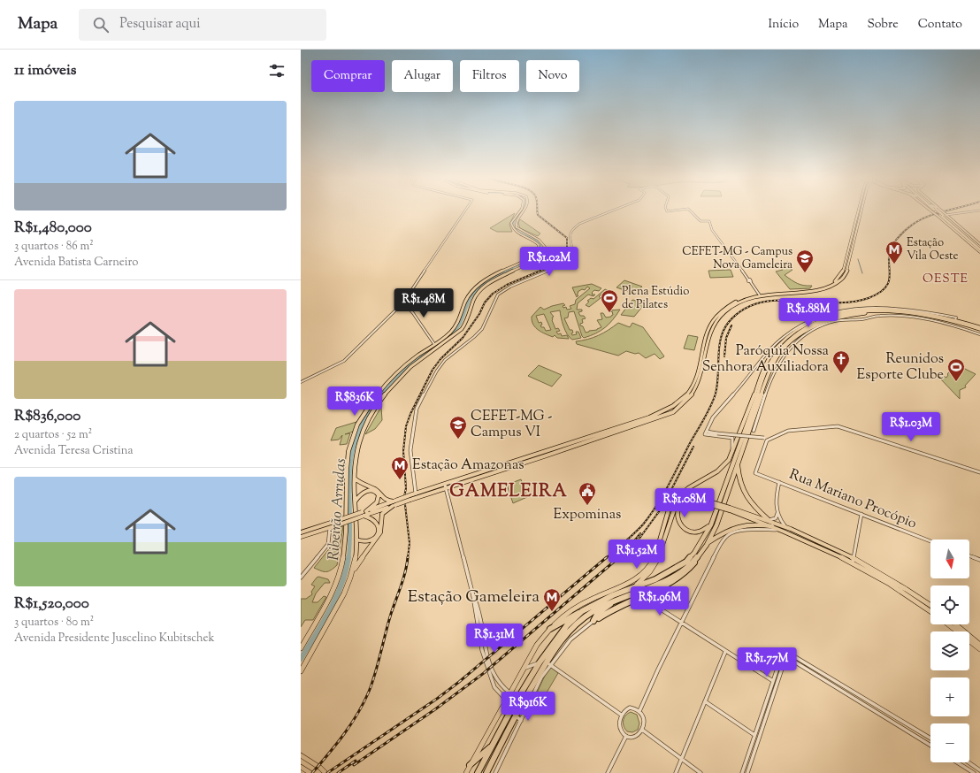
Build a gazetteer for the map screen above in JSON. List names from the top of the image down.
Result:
{
  "streets": {
    "street": ["Rua Mariano Procópio"]
  },
  "districts": ["OESTE", "GAMELEIRA"],
  "water": ["Ribeirão Arrudas"],
  "places": {
    "metro station": ["Estação Vila Oeste", "Estação Amazonas", "Estação Gameleira"],
    "school or university": ["CEFET-MG - Campus Nova Gameleira", "CEFET-MG - Campus VI"],
    "sports": ["Plena Estúdio de Pilates", "Reunidos Esporte Clube"],
    "church": ["Paróquia Nossa Senhora Auxiliadora"],
    "public building": ["Expominas"]
  },
  "north": "bottom",
  "page": {
    "header": "Mapa",
    "search": "Pesquisar aqui",
    "nav": [
      "Início",
      "Mapa",
      "Sobre",
      "Contato"
    ],
    "heading": "11 imóveis",
    "chip": [
      "Comprar",
      "Alugar",
      "Filtros",
      "Novo"
    ],
    "list": [
      {
        "name": "R$1,480,000",
        "note": "3 quartos · 86 m² · Avenida Batista Carneiro"
      },
      {
        "name": "R$836,000",
        "note": "2 quartos · 52 m² · Avenida Teresa Cristina"
      },
      {
        "name": "R$1,520,000",
        "note": "3 quartos · 80 m² · Avenida Presidente Juscelino Kubitschek"
      }
    ],
    "price": [
      "R$1.02M",
      "R$1.48M",
      "R$1.88M",
      "R$836K",
      "R$1.03M",
      "R$1.08M",
      "R$1.52M",
      "R$1.96M",
      "R$1.31M",
      "R$1.77M",
      "R$916K"
    ],
    "map_buttons": ["+", "−"]
  }
}
